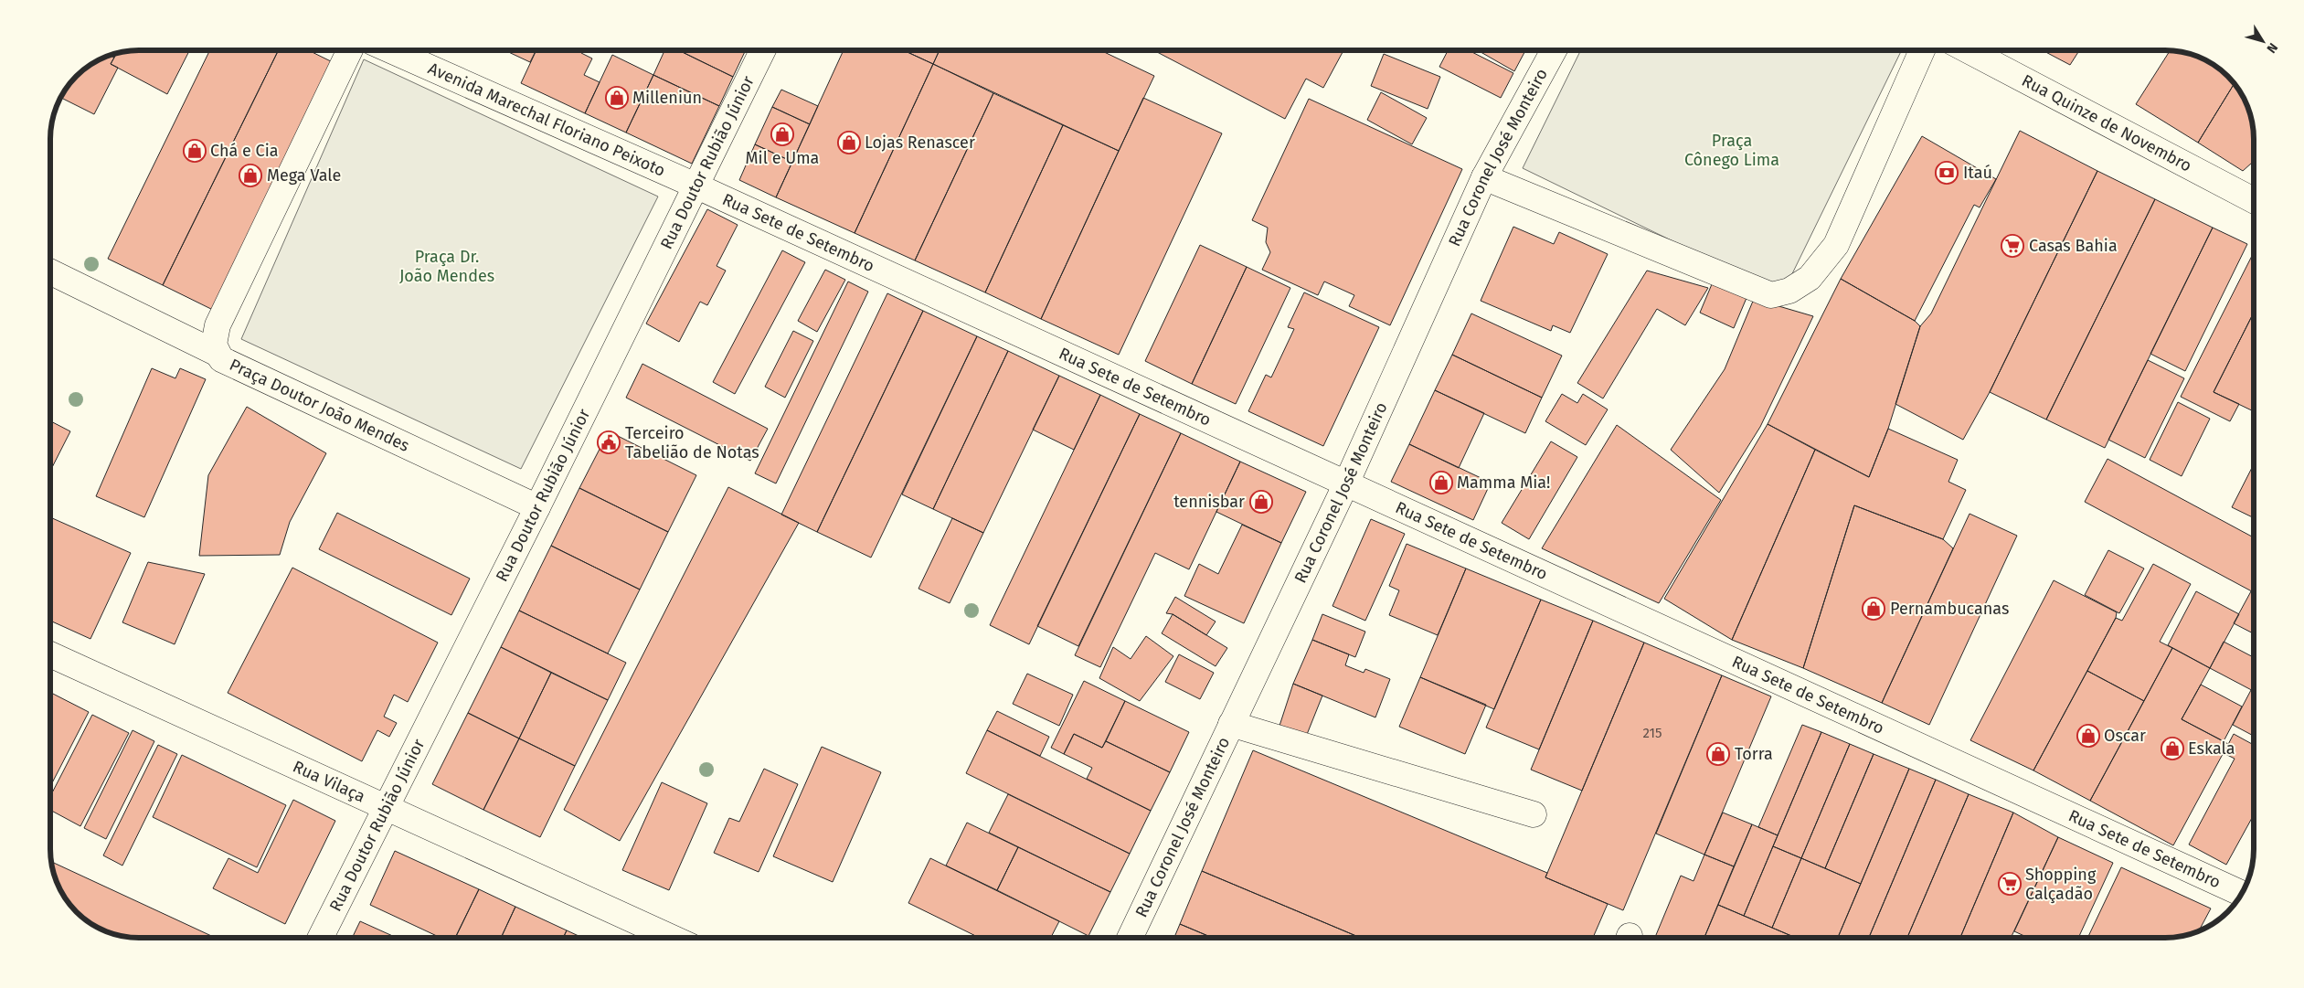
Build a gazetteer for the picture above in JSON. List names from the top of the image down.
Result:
{
  "streets": {
    "street": [
      "Avenida Marechal Floriano Peixoto",
      "Rua Quinze de Novembro",
      "Rua Coronel José Monteiro",
      "Rua Doutor Rubião Júnior",
      "Rua Sete de Setembro",
      "Praça Doutor João Mendes",
      "Rua Vilaça"
    ]
  },
  "crossings": [
    ["Avenida Marechal Floriano Peixoto", "Rua Doutor Rubião Júnior"],
    ["Avenida Marechal Floriano Peixoto", "Rua Sete de Setembro"],
    ["Rua Coronel José Monteiro", "Rua Sete de Setembro"],
    ["Rua Doutor Rubião Júnior", "Rua Sete de Setembro"],
    ["Rua Doutor Rubião Júnior", "Praça Doutor João Mendes"],
    ["Rua Doutor Rubião Júnior", "Rua Vilaça"]
  ],
  "parks": ["Praça Cônego Lima", "Praça Dr. João Mendes"],
  "places": {
    "shop": [
      "Milleniun",
      "Mil e Uma",
      "Lojas Renascer",
      "Chá e Cia",
      "Mega Vale",
      "Mamma Mia!",
      "tennisbar",
      "Pernambucanas",
      "Oscar",
      "Eskala",
      "Torra"
    ],
    "bank": ["Itaú"],
    "supermarket": ["Casas Bahia", "Shopping Calçadão"],
    "public building": ["Terceiro Tabelião de Notas"]
  },
  "house_numbers": ["215"],
  "north": "bottom right"
}
